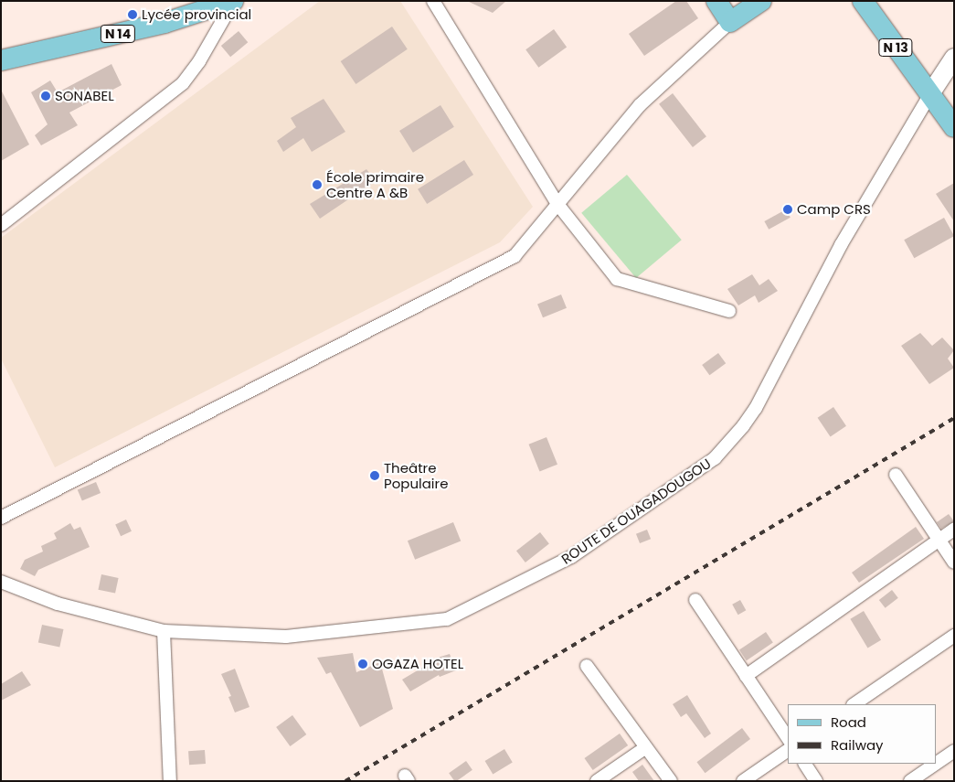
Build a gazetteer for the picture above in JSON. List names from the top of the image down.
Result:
{
  "streets": {
    "main road": ["N 14", "N 13", "ROUTE DE OUAGADOUGOU"]
  },
  "crossings": [
    ["N 13", "ROUTE DE OUAGADOUGOU"]
  ],
  "places": [
    "Lycée provincial",
    "SONABEL",
    "École primaire Centre A &B",
    "Camp CRS",
    "Theâtre Populaire",
    "OGAZA HOTEL"
  ],
  "legend": ["Road", "Railway"]
}
